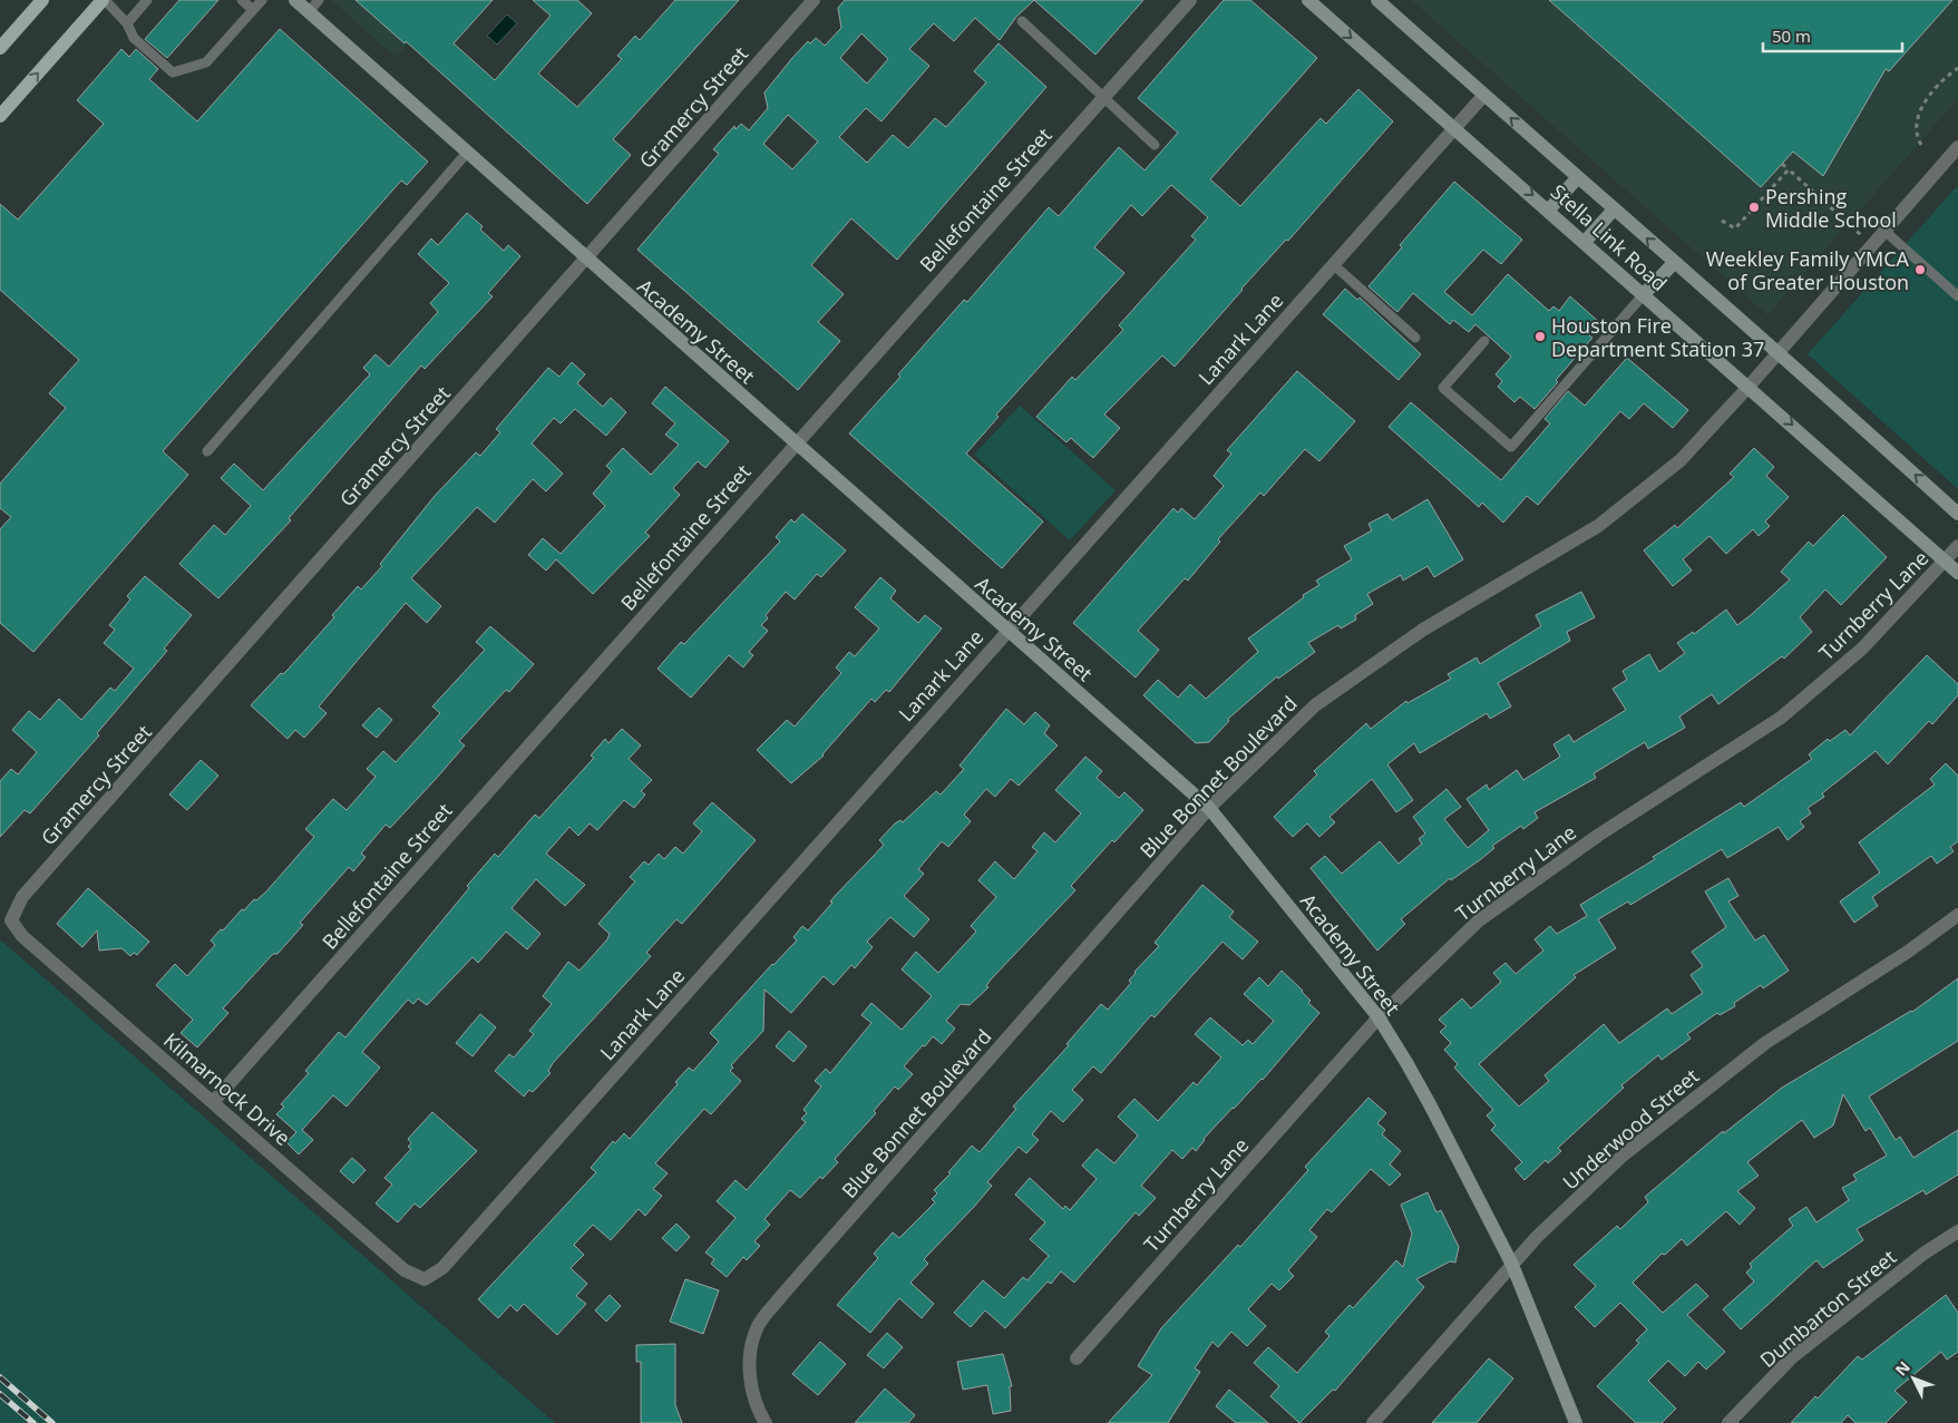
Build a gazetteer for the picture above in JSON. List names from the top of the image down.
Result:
{
  "streets": {
    "street": [
      "Gramercy Street",
      "Bellefontaine Street",
      "Stella Link Road",
      "Academy Street",
      "Lanark Lane",
      "Turnberry Lane",
      "Blue Bonnet Boulevard",
      "Kilmarnock Drive",
      "Underwood Street",
      "Dumbarton Street"
    ]
  },
  "crossings": [
    ["Gramercy Street", "Academy Street"],
    ["Gramercy Street", "Kilmarnock Drive"],
    ["Bellefontaine Street", "Academy Street"],
    ["Bellefontaine Street", "Kilmarnock Drive"],
    ["Stella Link Road", "Lanark Lane"],
    ["Stella Link Road", "Turnberry Lane"],
    ["Stella Link Road", "Blue Bonnet Boulevard"],
    ["Academy Street", "Lanark Lane"],
    ["Academy Street", "Turnberry Lane"],
    ["Academy Street", "Blue Bonnet Boulevard"],
    ["Academy Street", "Underwood Street"],
    ["Lanark Lane", "Kilmarnock Drive"]
  ],
  "places": ["Pershing Middle School", "Weekley Family YMCA of Greater Houston", "Houston Fire Department Station 37"],
  "scale_bar": "50 m",
  "north": "top left"
}
